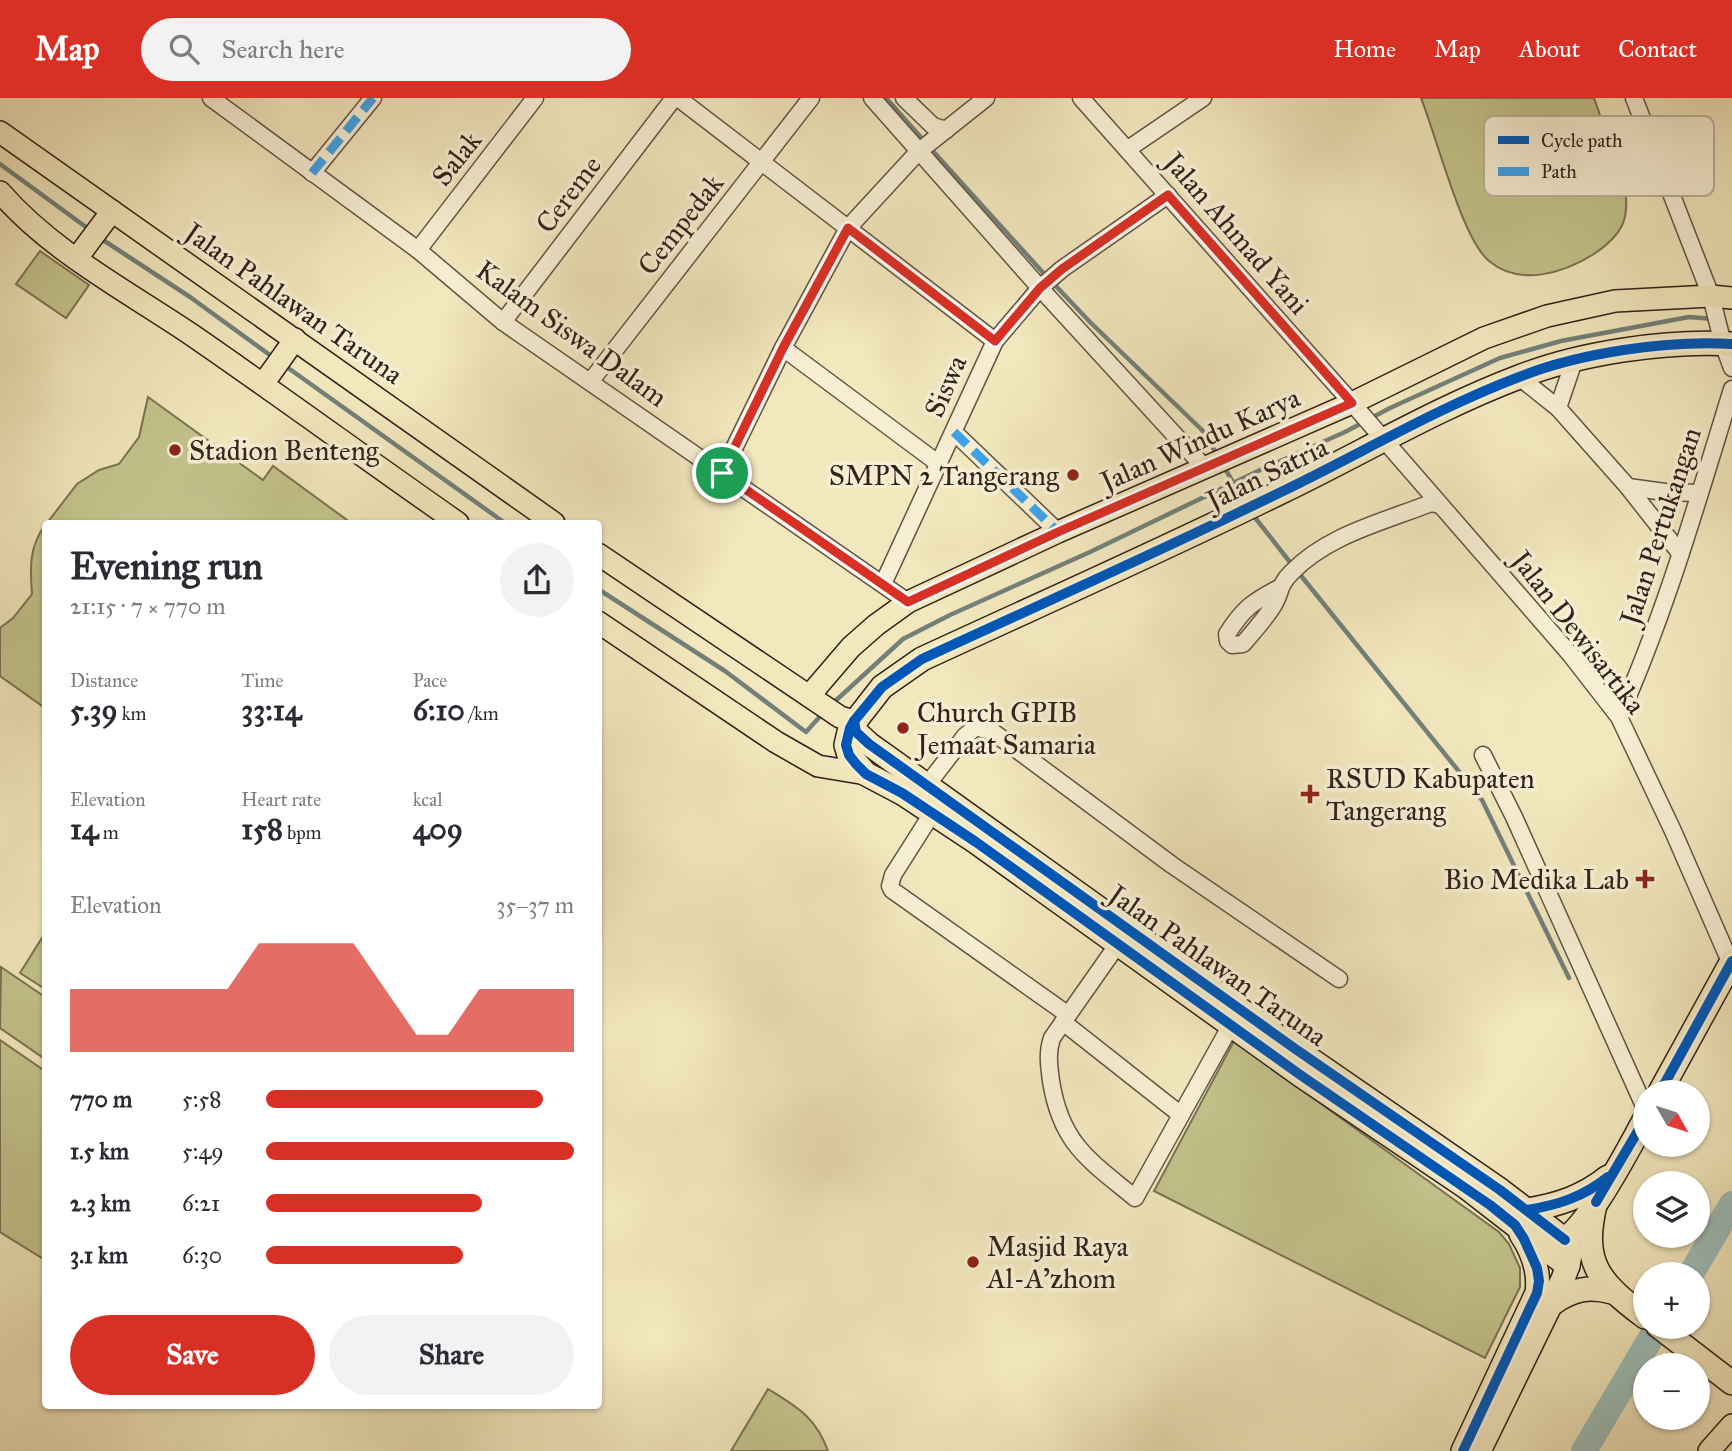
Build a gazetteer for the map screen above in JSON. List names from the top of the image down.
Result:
{
  "streets": {
    "highway": ["Jalan Pahlawan Taruna", "Jalan Satria"],
    "main road": ["Jalan Windu Karya"],
    "street": [
      "Salak",
      "Cereme",
      "Cempedak",
      "Jalan Ahmad Yani",
      "Kalam Siswa Dalam",
      "Siswa",
      "Jalan Pertukangan",
      "Jalan Dewisartika"
    ]
  },
  "crossings": [
    ["Salak", "Kalam Siswa Dalam"],
    ["Cereme", "Kalam Siswa Dalam"],
    ["Cempedak", "Kalam Siswa Dalam"],
    ["Jalan Ahmad Yani", "Siswa"],
    ["Jalan Ahmad Yani", "Jalan Windu Karya"],
    ["Jalan Ahmad Yani", "Jalan Dewisartika"],
    ["Jalan Pahlawan Taruna", "Jalan Satria"],
    ["Kalam Siswa Dalam", "Siswa"],
    ["Kalam Siswa Dalam", "Jalan Windu Karya"],
    ["Jalan Windu Karya", "Jalan Dewisartika"],
    ["Jalan Satria", "Jalan Dewisartika"],
    ["Jalan Pertukangan", "Jalan Dewisartika"]
  ],
  "places": {
    "other": [
      "Stadion Benteng",
      "SMPN 2 Tangerang",
      "Church GPIB Jemaat Samaria",
      "Masjid Raya Al-A'zhom"
    ],
    "health": ["RSUD Kabupaten Tangerang", "Bio Medika Lab"]
  },
  "legend": ["Cycle path", "Path"],
  "north": "bottom right",
  "page": {
    "header": "Map",
    "search": "Search here",
    "nav": [
      "Home",
      "Map",
      "About",
      "Contact"
    ],
    "heading": ["Evening run", "21:15 · 7 × 770 m"],
    "stats": [
      ["Distance", "5.39 km"],
      ["Time", "33:14"],
      ["Pace", "6:10 /km"],
      ["Elevation", "14 m"],
      ["Heart rate", "158 bpm"],
      ["kcal", "409"]
    ],
    "chart": ["Elevation", "35–37 m"],
    "list": [
      {
        "name": "770 m",
        "note": "5:58"
      },
      {
        "name": "1.5 km",
        "note": "5:49"
      },
      {
        "name": "2.3 km",
        "note": "6:21"
      },
      {
        "name": "3.1 km",
        "note": "6:30"
      }
    ],
    "map_buttons": ["+", "−"],
    "buttons": ["Save", "Share"]
  }
}
